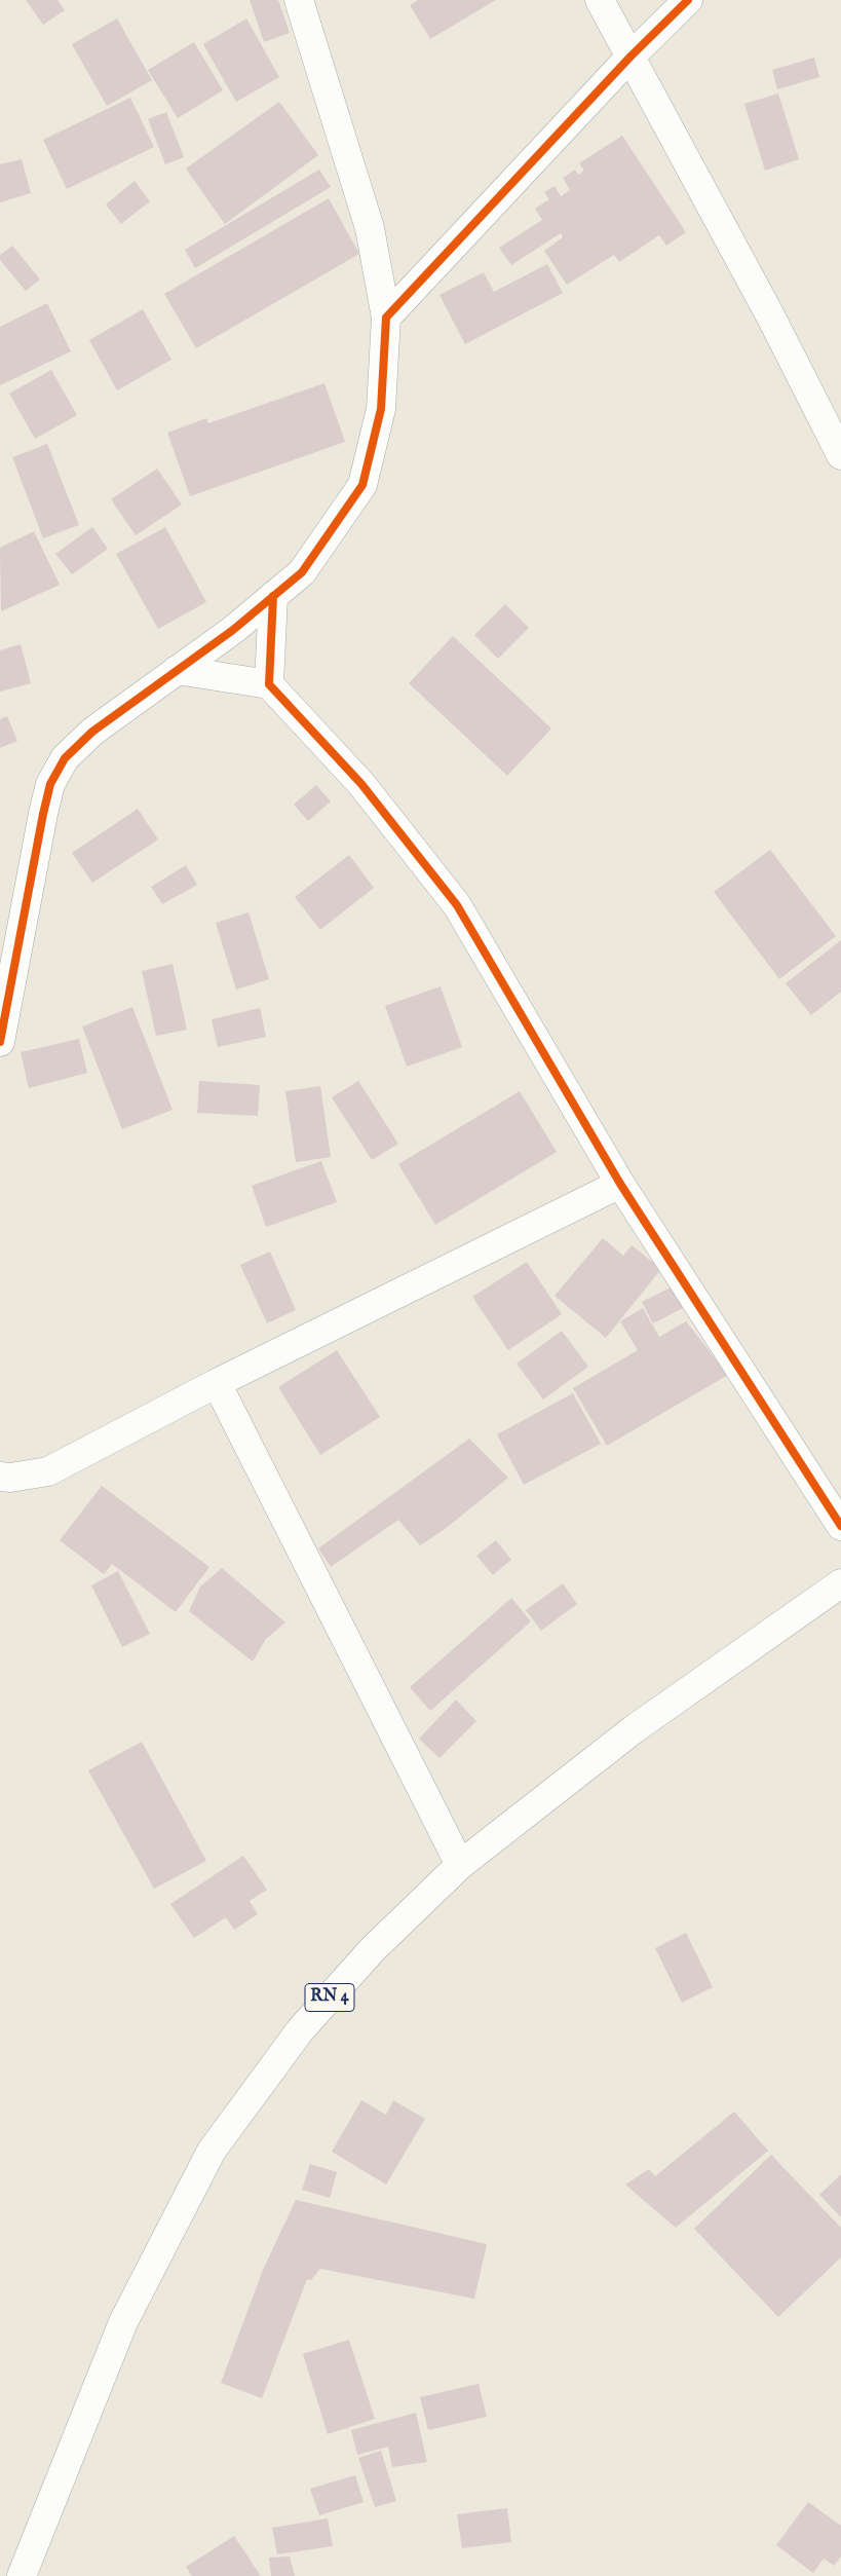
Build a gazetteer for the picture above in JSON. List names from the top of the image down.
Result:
{
  "streets": {
    "street": ["RN 4"]
  }
}
